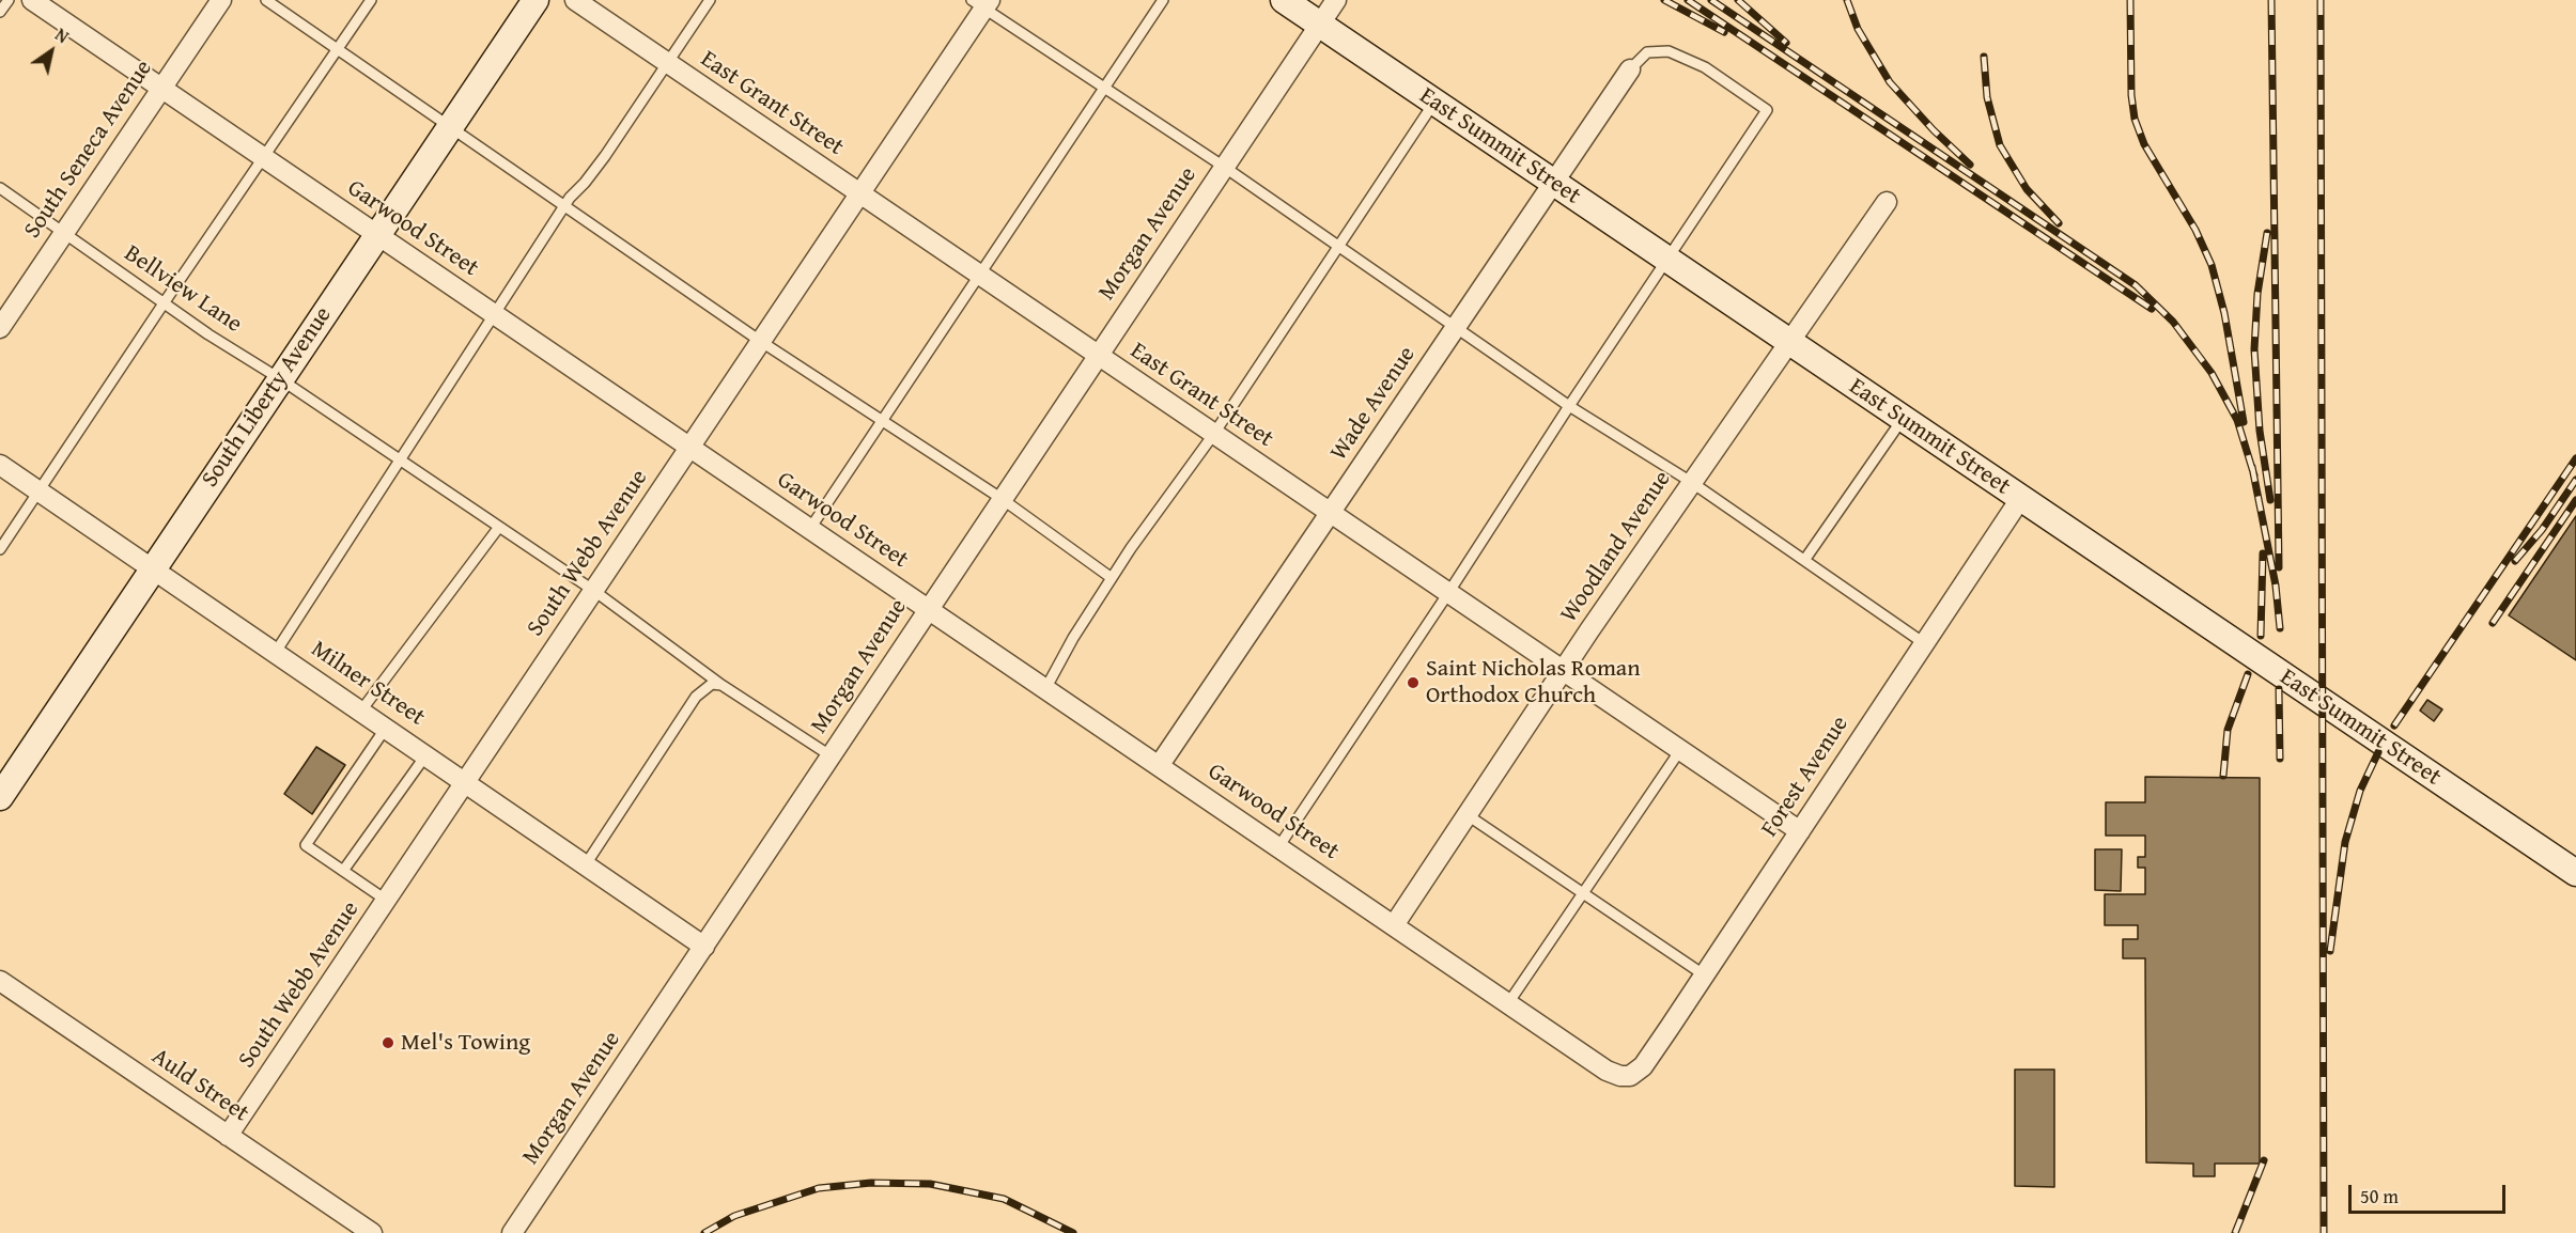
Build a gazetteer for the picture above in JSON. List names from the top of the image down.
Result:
{
  "streets": {
    "street": [
      "East Grant Street",
      "East Summit Street",
      "South Seneca Avenue",
      "Garwood Street",
      "Morgan Avenue",
      "South Liberty Avenue",
      "Wade Avenue",
      "Woodland Avenue",
      "South Webb Avenue",
      "Milner Street",
      "Forest Avenue",
      "Auld Street"
    ],
    "lane": ["Bellview Lane"]
  },
  "crossings": [
    ["East Grant Street", "Morgan Avenue"],
    ["East Grant Street", "Wade Avenue"],
    ["East Grant Street", "Woodland Avenue"],
    ["East Grant Street", "South Webb Avenue"],
    ["East Grant Street", "Forest Avenue"],
    ["East Summit Street", "Morgan Avenue"],
    ["East Summit Street", "Wade Avenue"],
    ["East Summit Street", "Woodland Avenue"],
    ["East Summit Street", "Forest Avenue"],
    ["South Seneca Avenue", "Garwood Street"],
    ["South Seneca Avenue", "Bellview Lane"],
    ["Garwood Street", "Morgan Avenue"],
    ["Garwood Street", "South Liberty Avenue"],
    ["Garwood Street", "Wade Avenue"],
    ["Garwood Street", "Woodland Avenue"],
    ["Garwood Street", "South Webb Avenue"],
    ["Garwood Street", "Forest Avenue"],
    ["Morgan Avenue", "Bellview Lane"],
    ["Morgan Avenue", "Milner Street"],
    ["Bellview Lane", "South Liberty Avenue"],
    ["Bellview Lane", "South Webb Avenue"],
    ["South Liberty Avenue", "Milner Street"],
    ["South Webb Avenue", "Milner Street"],
    ["South Webb Avenue", "Auld Street"]
  ],
  "places": ["Saint Nicholas Roman Orthodox Church", "Mel's Towing"],
  "scale_bar": "50 m",
  "north": "top right"
}
